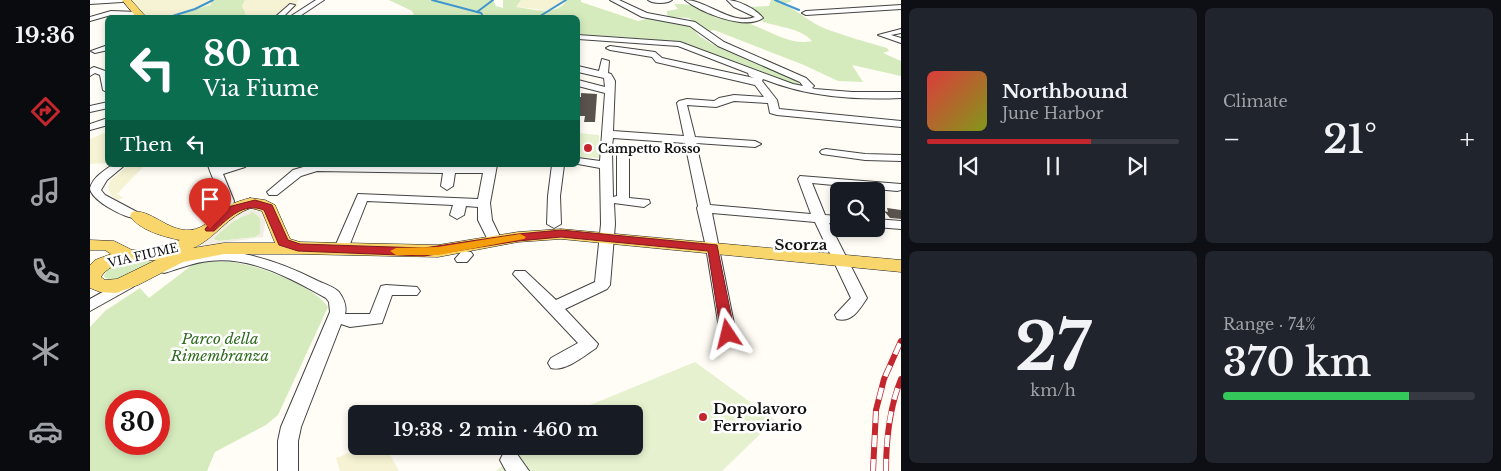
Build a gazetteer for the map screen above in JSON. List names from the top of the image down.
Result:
{
  "streets": {
    "main road": ["VIA FIUME"]
  },
  "districts": ["Scorza"],
  "parks": ["Parco della Rimembranza"],
  "places": ["Campetto Rosso", "Dopolavoro Ferroviario"],
  "page": {
    "tabs": "19:36",
    "tile": [
      "Climate",
      ["27", "km/h"],
      ["Range · 74%", "370 km"]
    ],
    "turn": ["80 m", "Via Fiume"],
    "song": ["Northbound", "June Harbor"],
    "heat": ["−", "21°", "+"],
    "then": "Then",
    "limit": "30",
    "trip": "19:38 · 2 min · 460 m"
  }
}
